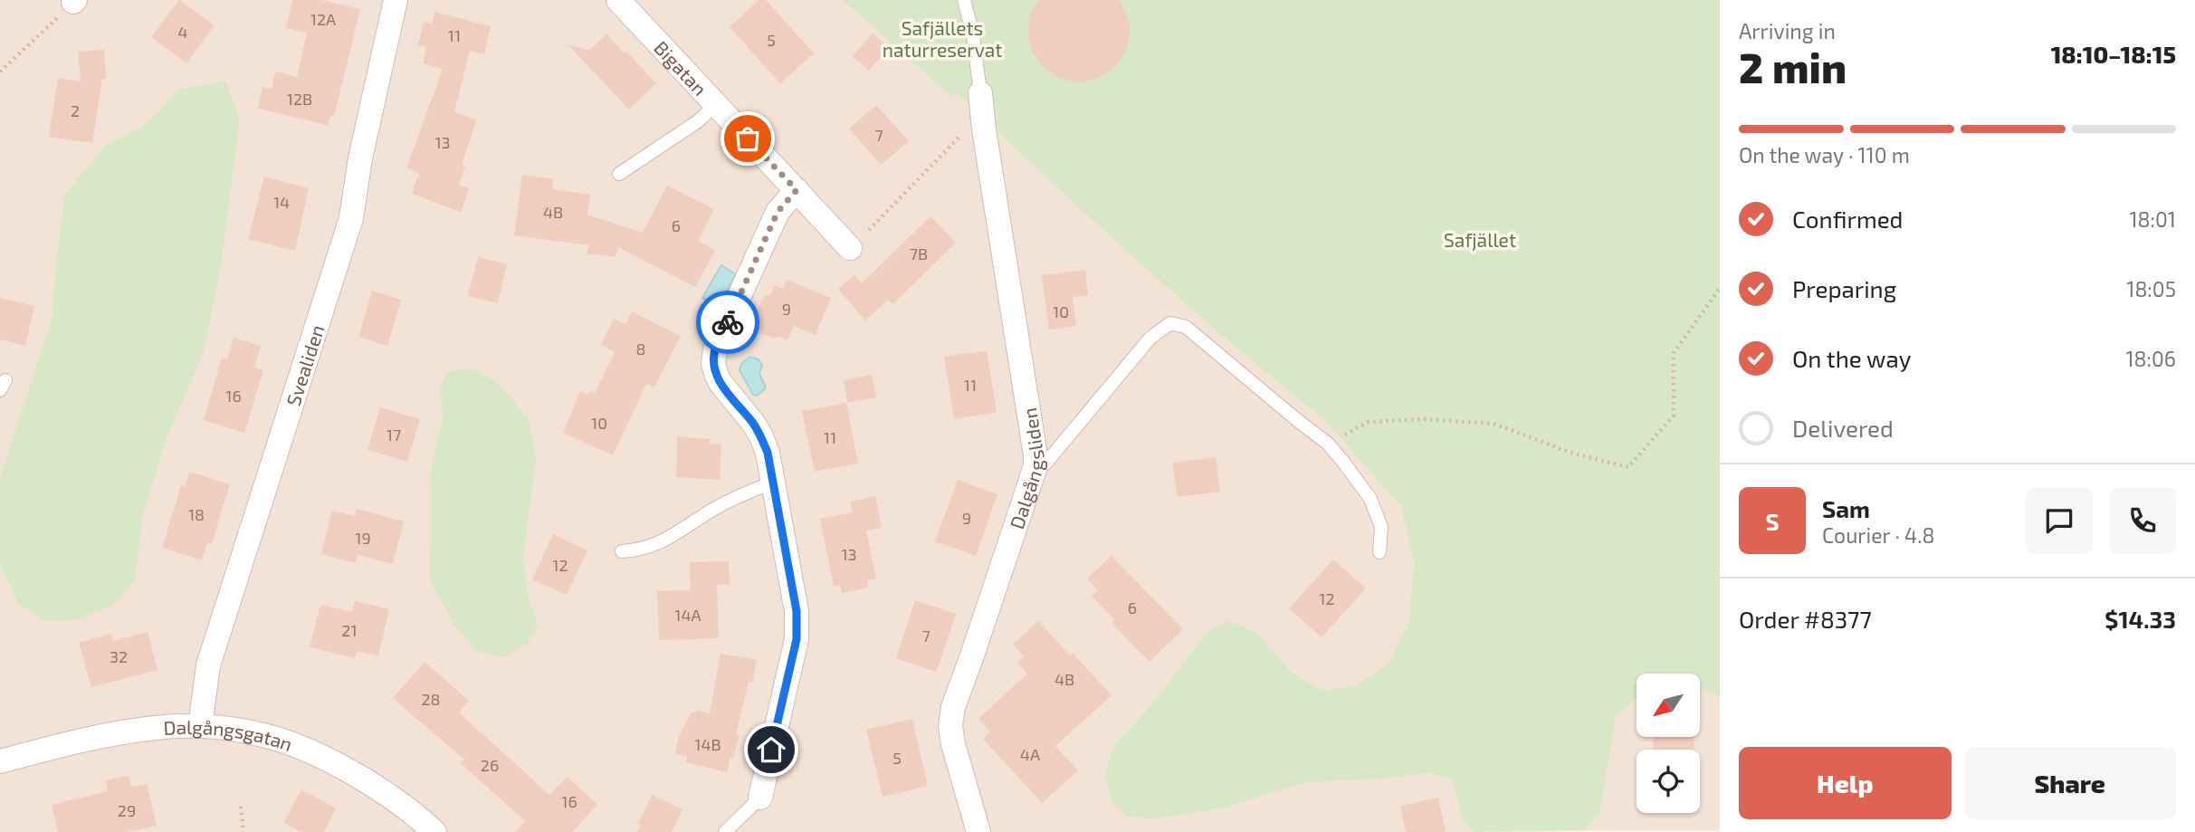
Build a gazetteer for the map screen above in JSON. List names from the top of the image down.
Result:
{
  "streets": {
    "street": [
      "Bigatan",
      "Svealiden",
      "Dalgångsliden",
      "Dalgångsgatan"
    ]
  },
  "crossings": [
    ["Svealiden", "Dalgångsgatan"]
  ],
  "parks": ["Safjällets naturreservat", "Safjället"],
  "house_numbers": [
    "12A",
    "4",
    "11",
    "5",
    "12B",
    "2",
    "7",
    "13",
    "14",
    "4B",
    "6",
    "7B",
    "9",
    "10",
    "8",
    "11",
    "16",
    "10",
    "17",
    "11",
    "18",
    "9",
    "19",
    "13",
    "12",
    "12",
    "6",
    "14A",
    "21",
    "7",
    "32",
    "4B",
    "28",
    "14B",
    "4A",
    "5",
    "26",
    "16",
    "29"
  ],
  "north": "bottom left",
  "page": {
    "heading": ["2 min", "Arriving in", "18:10–18:15"],
    "panel": [
      "Sam",
      "Courier · 4.8",
      "Order #8377",
      "$14.33"
    ],
    "bar": "On the way · 110 m",
    "list": [
      ["Confirmed", "18:01"],
      ["Preparing", "18:05"],
      ["On the way", "18:06"],
      "Delivered"
    ],
    "round": "S",
    "buttons": ["Help", "Share"]
  }
}
